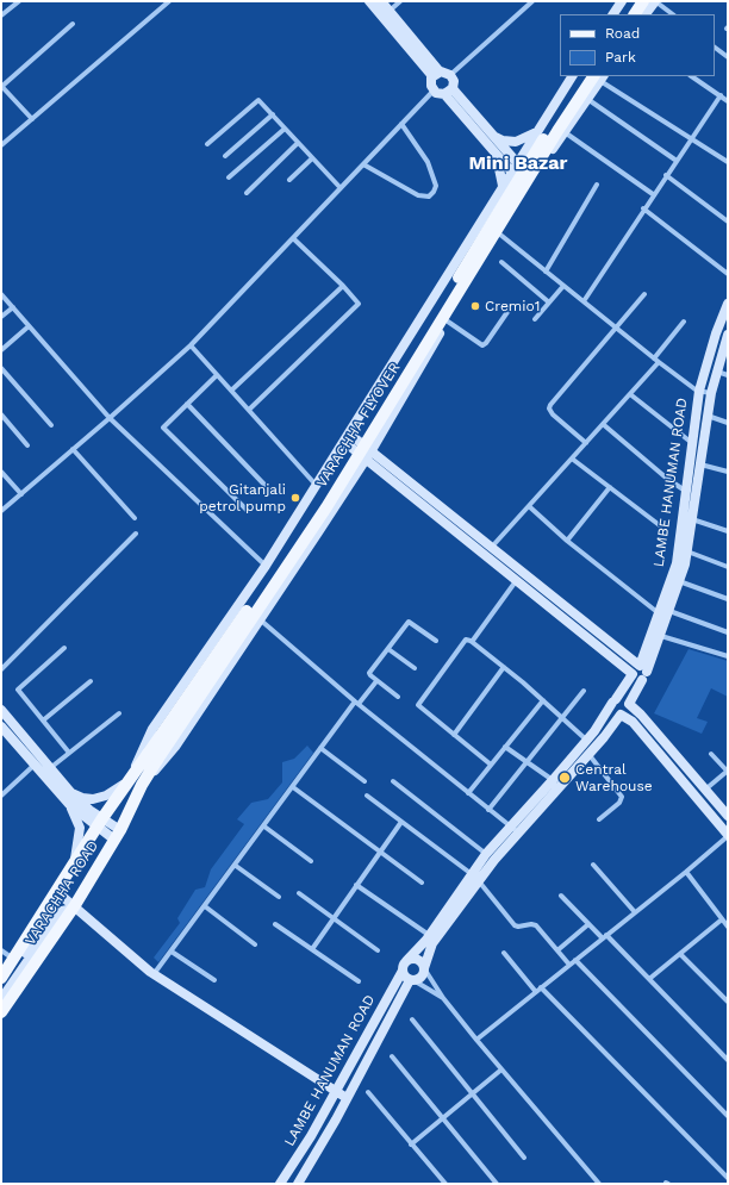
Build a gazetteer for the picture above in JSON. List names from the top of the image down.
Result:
{
  "streets": {
    "main road": ["VARACHHA FLYOVER", "VARACHHA ROAD"],
    "street": ["LAMBE HANUMAN ROAD"]
  },
  "crossings": [
    ["VARACHHA FLYOVER", "VARACHHA ROAD"]
  ],
  "districts": ["Mini Bazar"],
  "places": ["Cremio1", "Gitanjali petrol pump", "Central Warehouse"],
  "legend": ["Road", "Park"]
}
